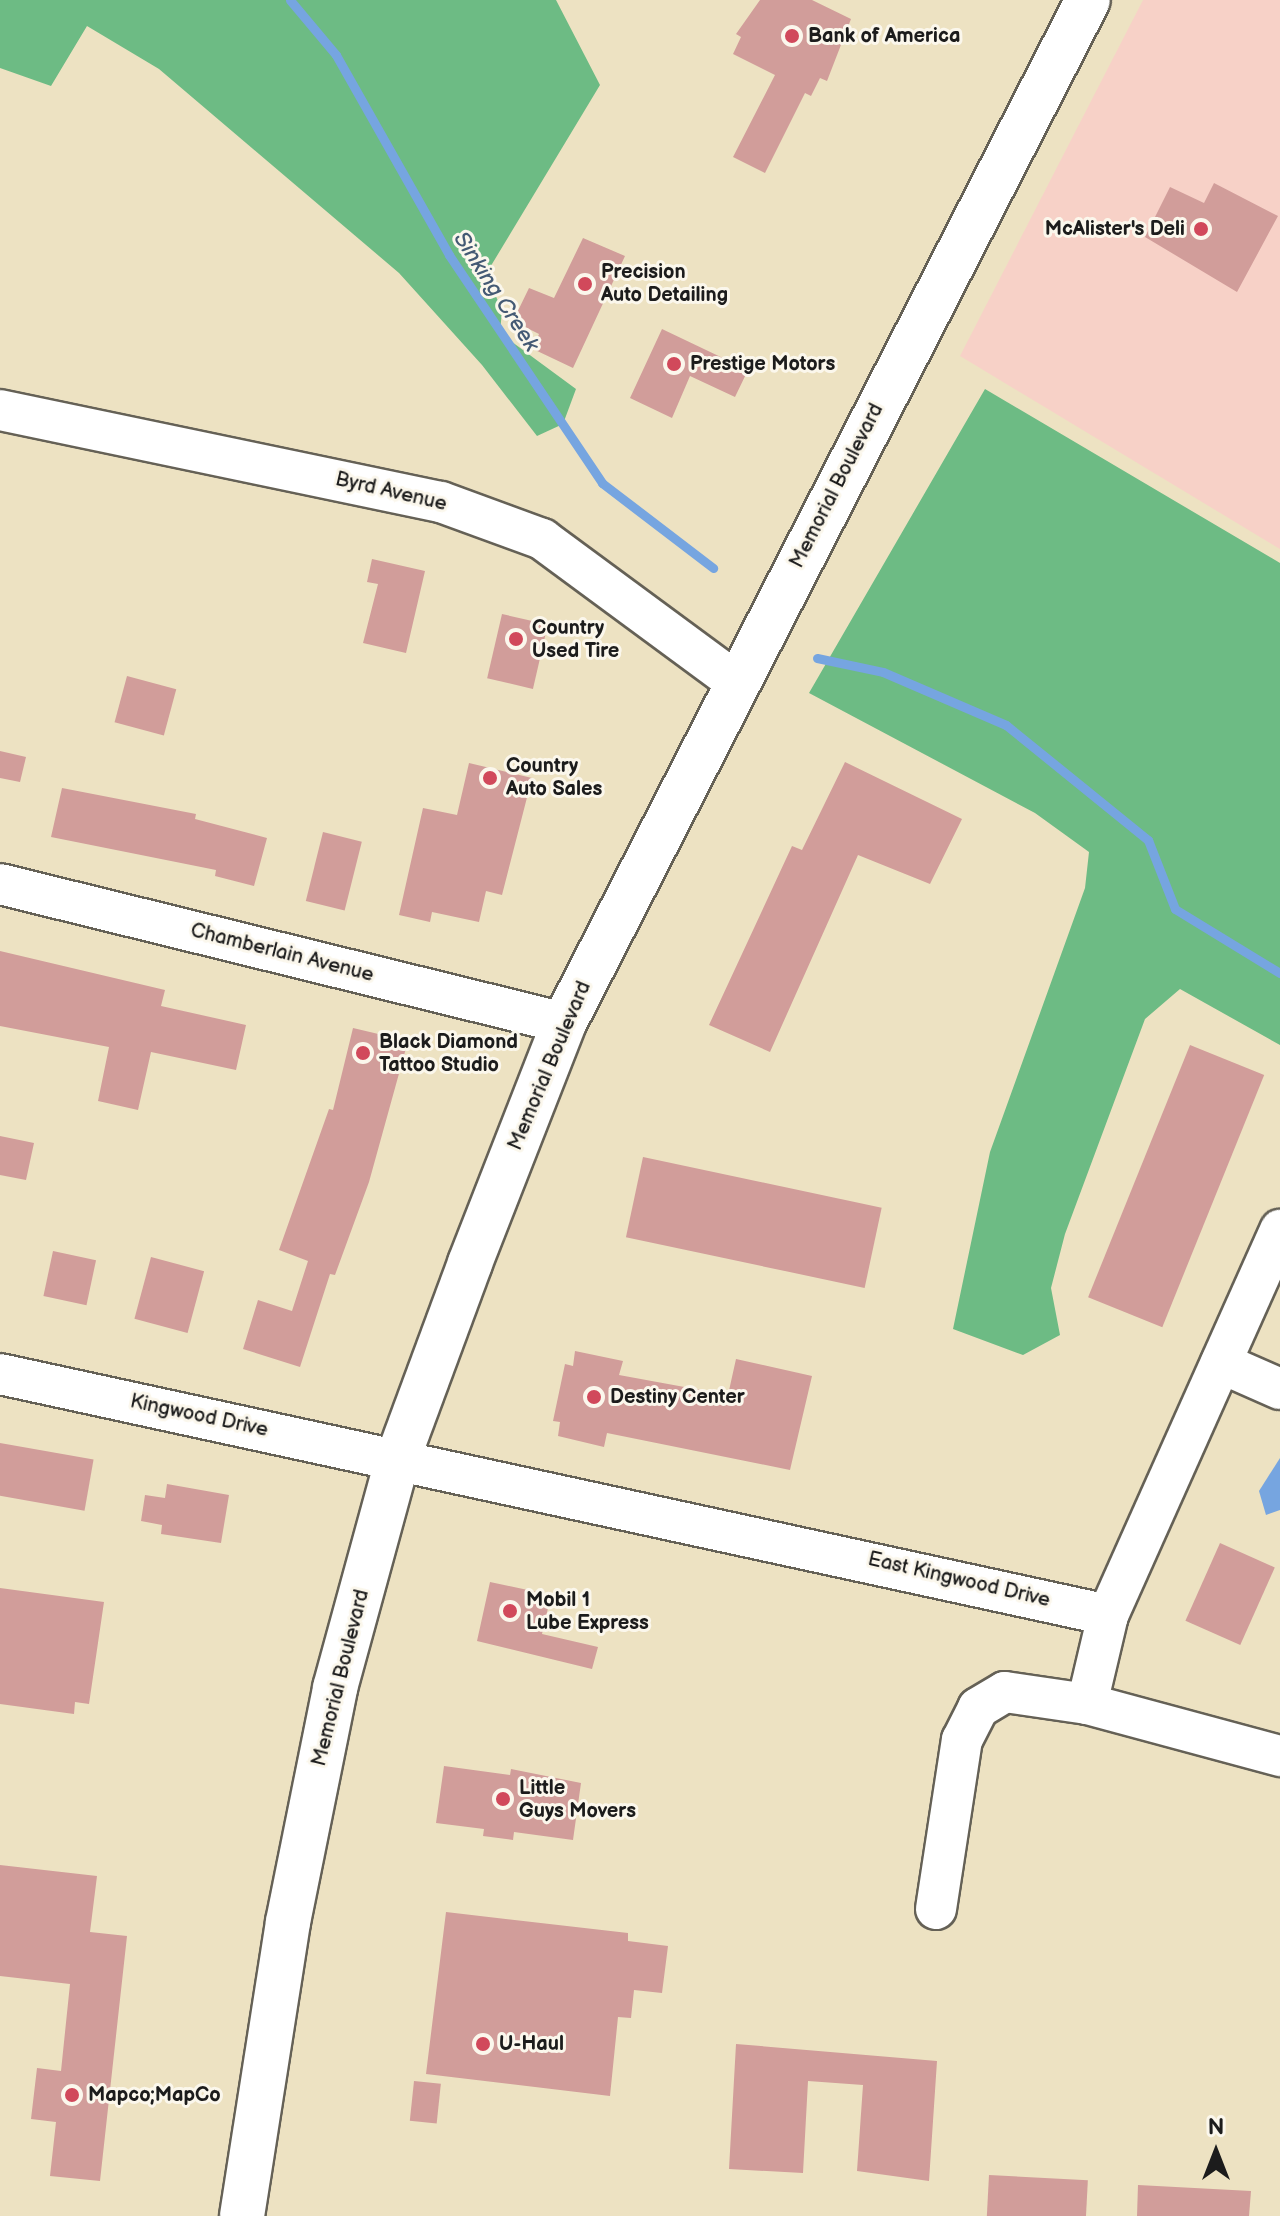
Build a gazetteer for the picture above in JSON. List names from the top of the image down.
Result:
{
  "streets": {
    "main road": ["Memorial Boulevard"],
    "street": [
      "Byrd Avenue",
      "Chamberlain Avenue",
      "Kingwood Drive",
      "East Kingwood Drive"
    ]
  },
  "crossings": [
    ["Memorial Boulevard", "Byrd Avenue"],
    ["Memorial Boulevard", "Chamberlain Avenue"],
    ["Memorial Boulevard", "Kingwood Drive"],
    ["Memorial Boulevard", "East Kingwood Drive"],
    ["Kingwood Drive", "East Kingwood Drive"]
  ],
  "water": ["Sinking Creek"],
  "places": [
    "Bank of America",
    "McAlister's Deli",
    "Precision Auto Detailing",
    "Prestige Motors",
    "Country Used Tire",
    "Country Auto Sales",
    "Black Diamond Tattoo Studio",
    "Destiny Center",
    "Mobil 1 Lube Express",
    "Little Guys Movers",
    "U-Haul",
    "Mapco;MapCo"
  ],
  "north": "top"
}
